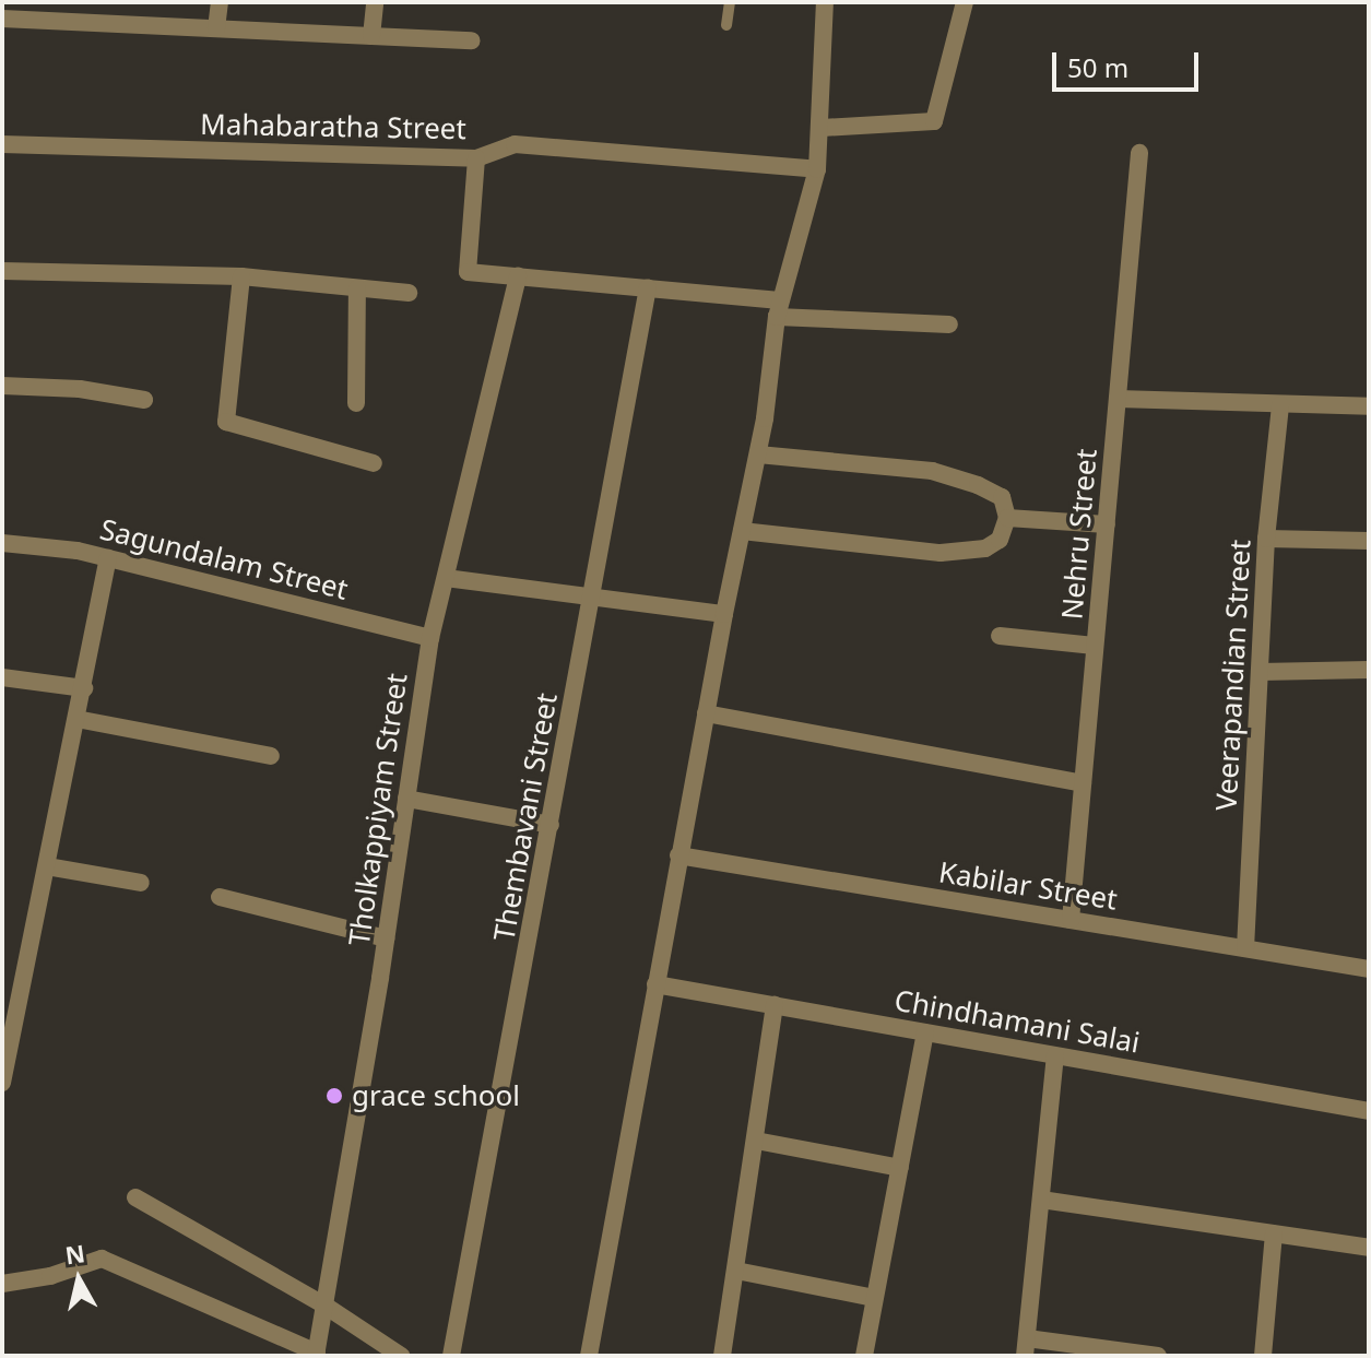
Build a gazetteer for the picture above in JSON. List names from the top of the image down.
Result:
{
  "streets": {
    "street": [
      "Mahabaratha Street",
      "Nehru Street",
      "Sagundalam Street",
      "Veerapandian Street",
      "Tholkappiyam Street",
      "Thembavani Street",
      "Kabilar Street",
      "Chindhamani Salai"
    ]
  },
  "crossings": [
    ["Nehru Street", "Kabilar Street"],
    ["Sagundalam Street", "Tholkappiyam Street"],
    ["Veerapandian Street", "Kabilar Street"]
  ],
  "places": ["grace school"],
  "scale_bar": "50 m",
  "north": "top"
}
